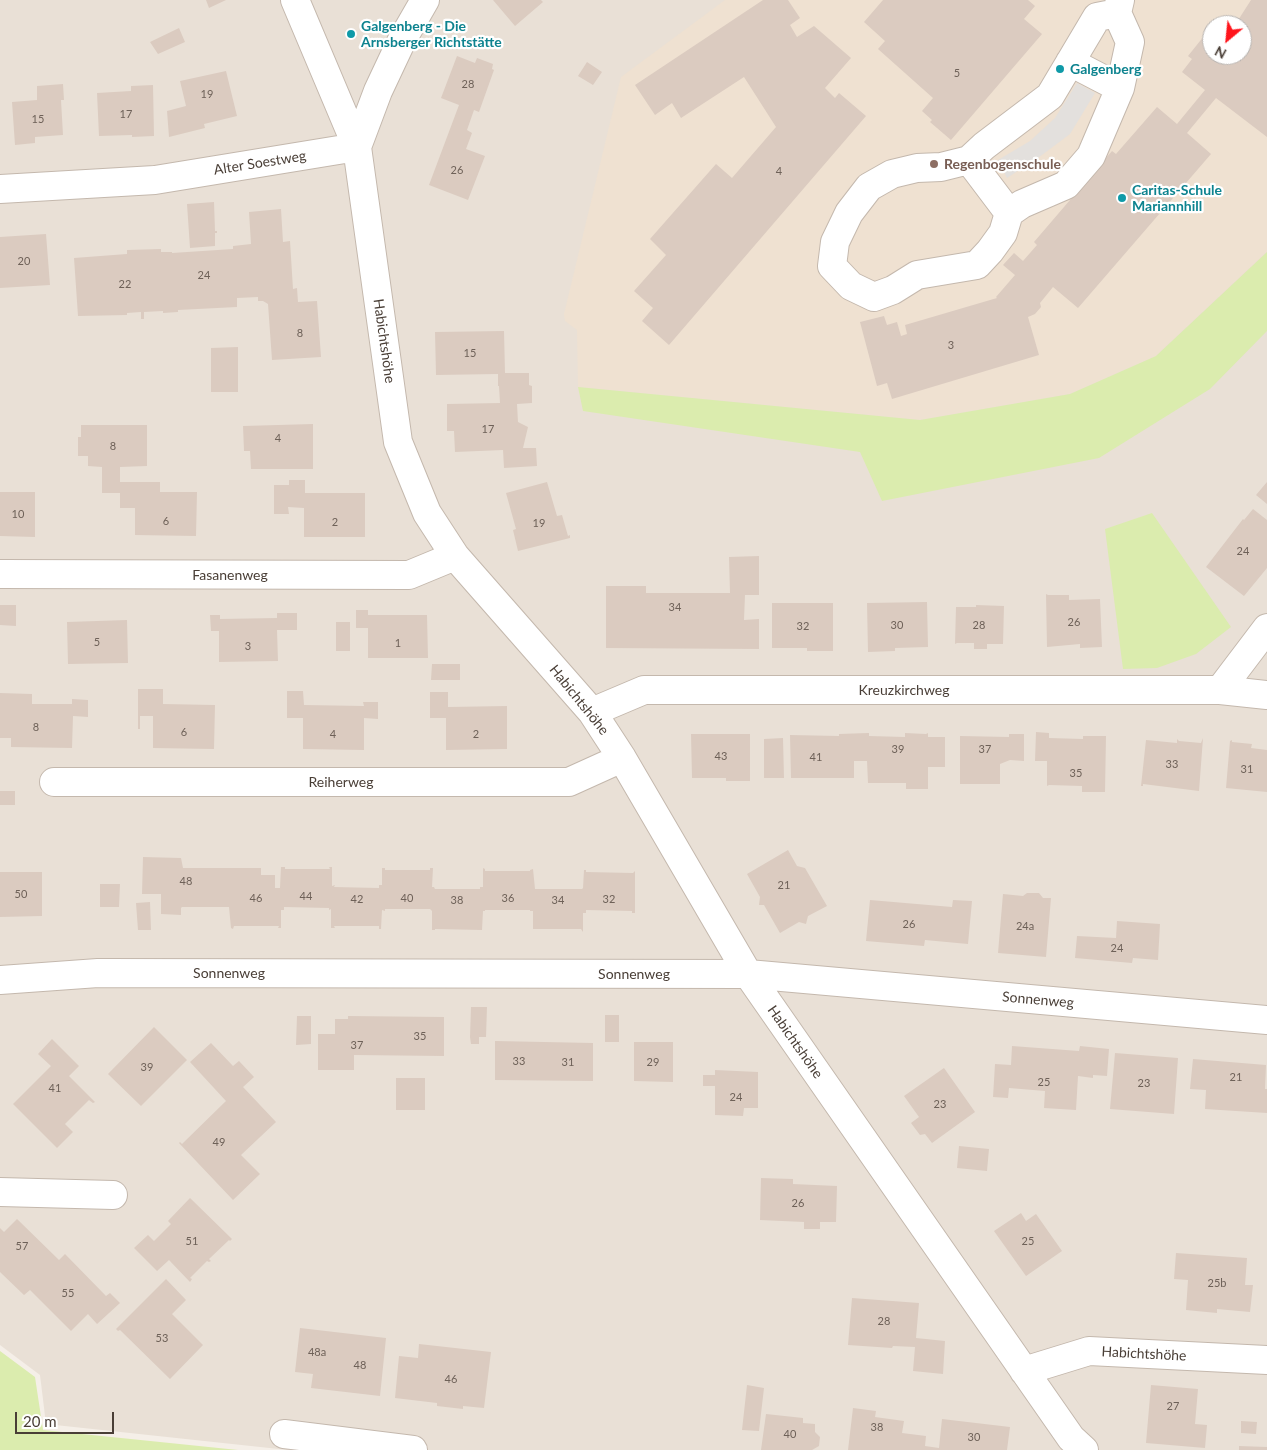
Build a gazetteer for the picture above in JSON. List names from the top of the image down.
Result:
{
  "streets": {
    "street": [
      "Alter Soestweg",
      "Habichtshöhe",
      "Fasanenweg",
      "Kreuzkirchweg",
      "Reiherweg",
      "Sonnenweg"
    ]
  },
  "crossings": [
    ["Alter Soestweg", "Habichtshöhe"],
    ["Habichtshöhe", "Fasanenweg"],
    ["Habichtshöhe", "Kreuzkirchweg"],
    ["Habichtshöhe", "Reiherweg"],
    ["Habichtshöhe", "Sonnenweg"]
  ],
  "places": [
    "Galgenberg - Die Arnsberger Richtstätte",
    "Galgenberg",
    "Regenbogenschule",
    "Caritas-Schule Mariannhill"
  ],
  "house_numbers": [
    "5",
    "28",
    "19",
    "17",
    "15",
    "26",
    "4",
    "20",
    "24",
    "22",
    "8",
    "3",
    "15",
    "17",
    "4",
    "8",
    "10",
    "6",
    "2",
    "19",
    "24",
    "34",
    "26",
    "30",
    "28",
    "32",
    "5",
    "1",
    "3",
    "8",
    "6",
    "4",
    "2",
    "39",
    "37",
    "43",
    "41",
    "33",
    "31",
    "35",
    "48",
    "21",
    "50",
    "44",
    "46",
    "40",
    "36",
    "42",
    "32",
    "38",
    "34",
    "26",
    "24a",
    "24",
    "35",
    "37",
    "33",
    "31",
    "29",
    "39",
    "21",
    "25",
    "23",
    "41",
    "24",
    "23",
    "49",
    "26",
    "51",
    "25",
    "57",
    "25b",
    "55",
    "28",
    "53",
    "48a",
    "48",
    "46",
    "27",
    "38",
    "40",
    "30"
  ],
  "scale_bar": "20 m",
  "north": "bottom left"
}
